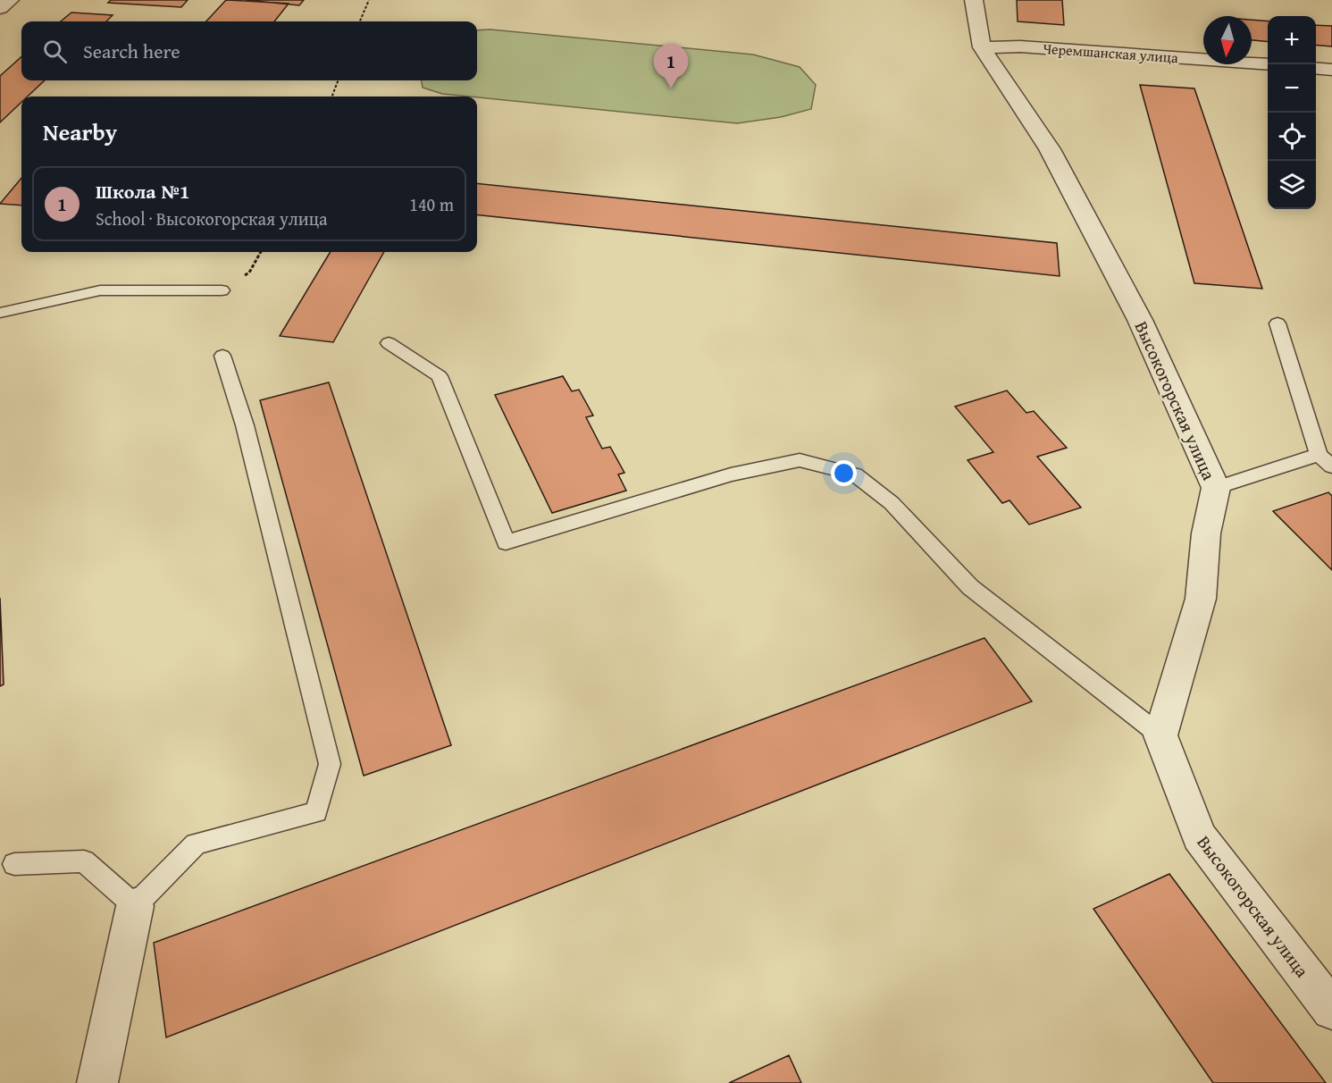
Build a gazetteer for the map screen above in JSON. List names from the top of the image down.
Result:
{
  "streets": {
    "street": ["Черемшанская улица", "Высокогорская улица"]
  },
  "crossings": [
    ["Черемшанская улица", "Высокогорская улица"]
  ],
  "north": "bottom",
  "page": {
    "map_buttons": ["+", "−"],
    "search": "Search here",
    "pins": "1",
    "heading": "Nearby",
    "list": [
      {
        "mark": "1",
        "name": "Школа №1",
        "note": "School · Высокогорская улица",
        "value": "140 m"
      }
    ]
  }
}
